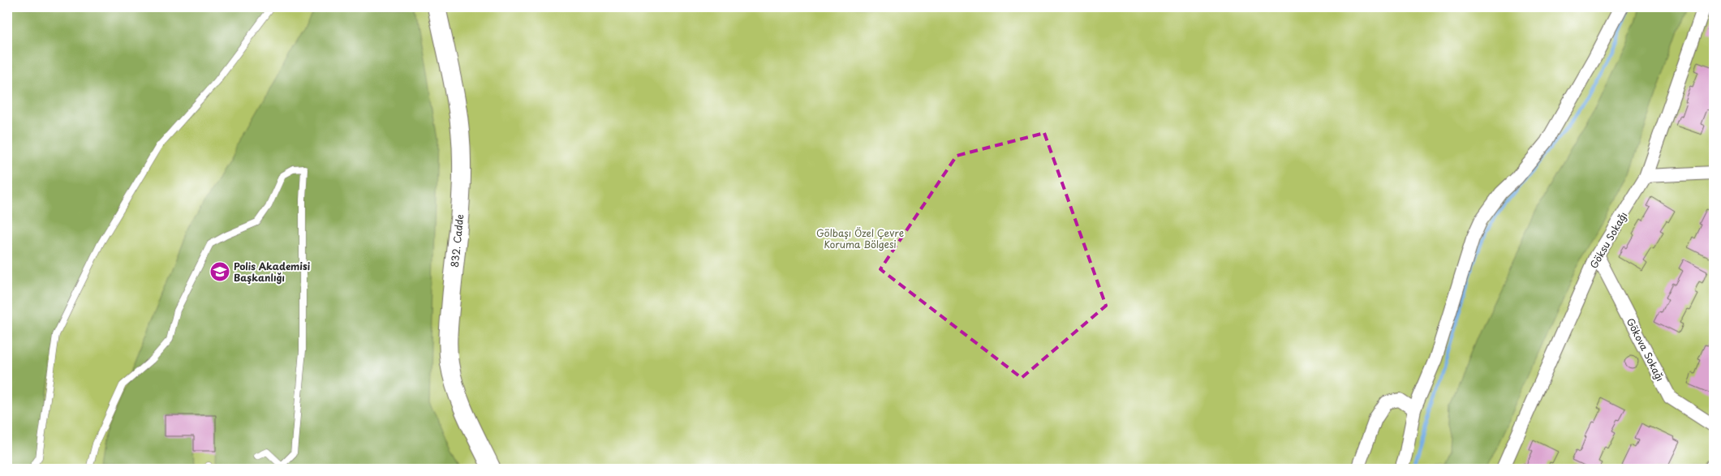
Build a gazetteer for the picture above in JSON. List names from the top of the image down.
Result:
{
  "streets": {
    "street": ["Göksu Sokağı", "832. Cadde", "Gökova Sokağı"]
  },
  "crossings": [
    ["Göksu Sokağı", "Gökova Sokağı"]
  ],
  "parks": ["Gölbaşı Özel Çevre Koruma Bölgesi"],
  "places": {
    "school or university": ["Polis Akademisi Başkanlığı"]
  }
}
